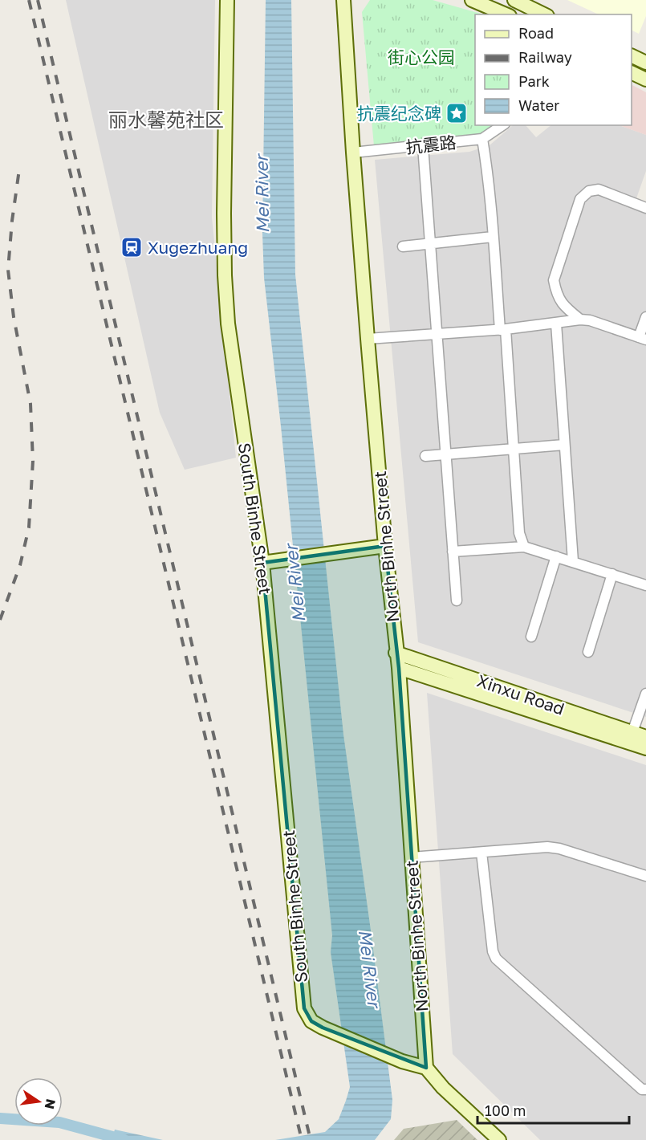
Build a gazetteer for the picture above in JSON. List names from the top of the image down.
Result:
{
  "streets": {
    "street": [
      "抗震路",
      "South Binhe Street",
      "North Binhe Street",
      "Xinxu Road"
    ]
  },
  "crossings": [
    ["抗震路", "North Binhe Street"],
    ["South Binhe Street", "North Binhe Street"],
    ["North Binhe Street", "Xinxu Road"]
  ],
  "districts": ["丽水馨苑社区"],
  "water": ["Mei River"],
  "parks": ["街心公园"],
  "places": {
    "place": ["抗震纪念碑"],
    "station": ["Xugezhuang"]
  },
  "legend": [
    "Road",
    "Railway",
    "Park",
    "Water"
  ],
  "scale_bar": "100 m",
  "north": "right"
}
